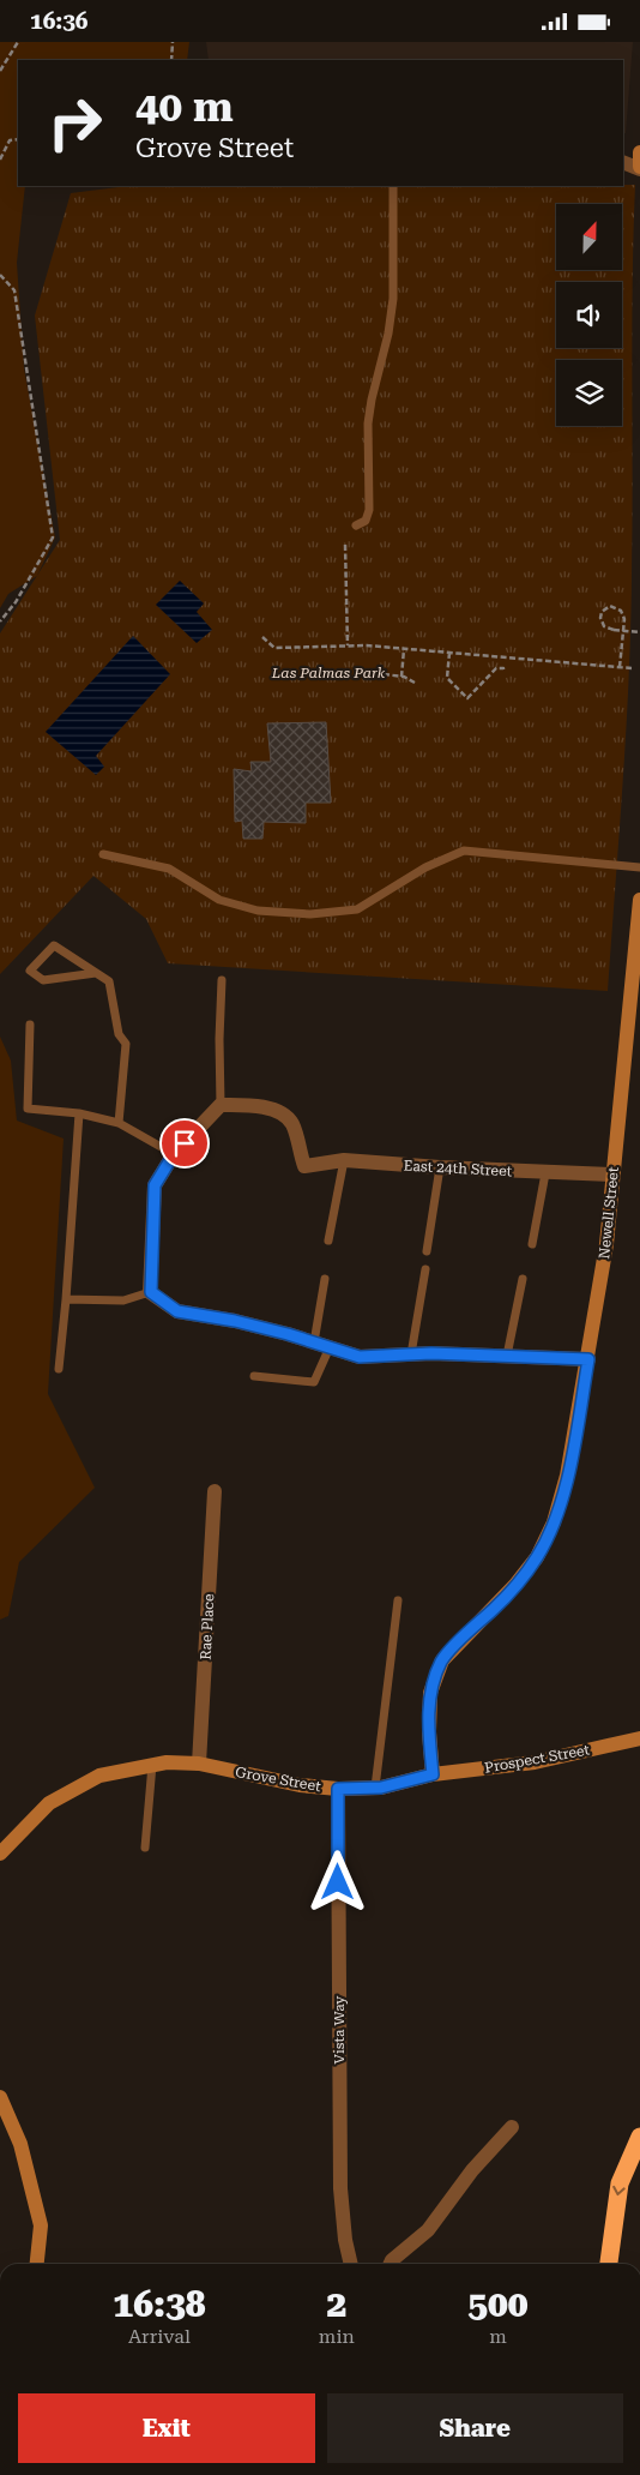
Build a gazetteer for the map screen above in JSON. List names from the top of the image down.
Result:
{
  "streets": {
    "street": [
      "East 24th Street",
      "Newell Street",
      "Rae Place",
      "Prospect Street",
      "Grove Street",
      "Vista Way"
    ]
  },
  "crossings": [
    ["East 24th Street", "Newell Street"],
    ["Newell Street", "Prospect Street"],
    ["Newell Street", "Grove Street"],
    ["Rae Place", "Grove Street"],
    ["Prospect Street", "Grove Street"],
    ["Grove Street", "Vista Way"]
  ],
  "parks": ["Las Palmas Park"],
  "north": "top",
  "page": {
    "status": "16:36",
    "turn": ["40 m", "Grove Street"],
    "eta": [
      "16:38",
      "Arrival",
      "2",
      "min",
      "500",
      "m"
    ],
    "buttons": ["Exit", "Share"]
  }
}
